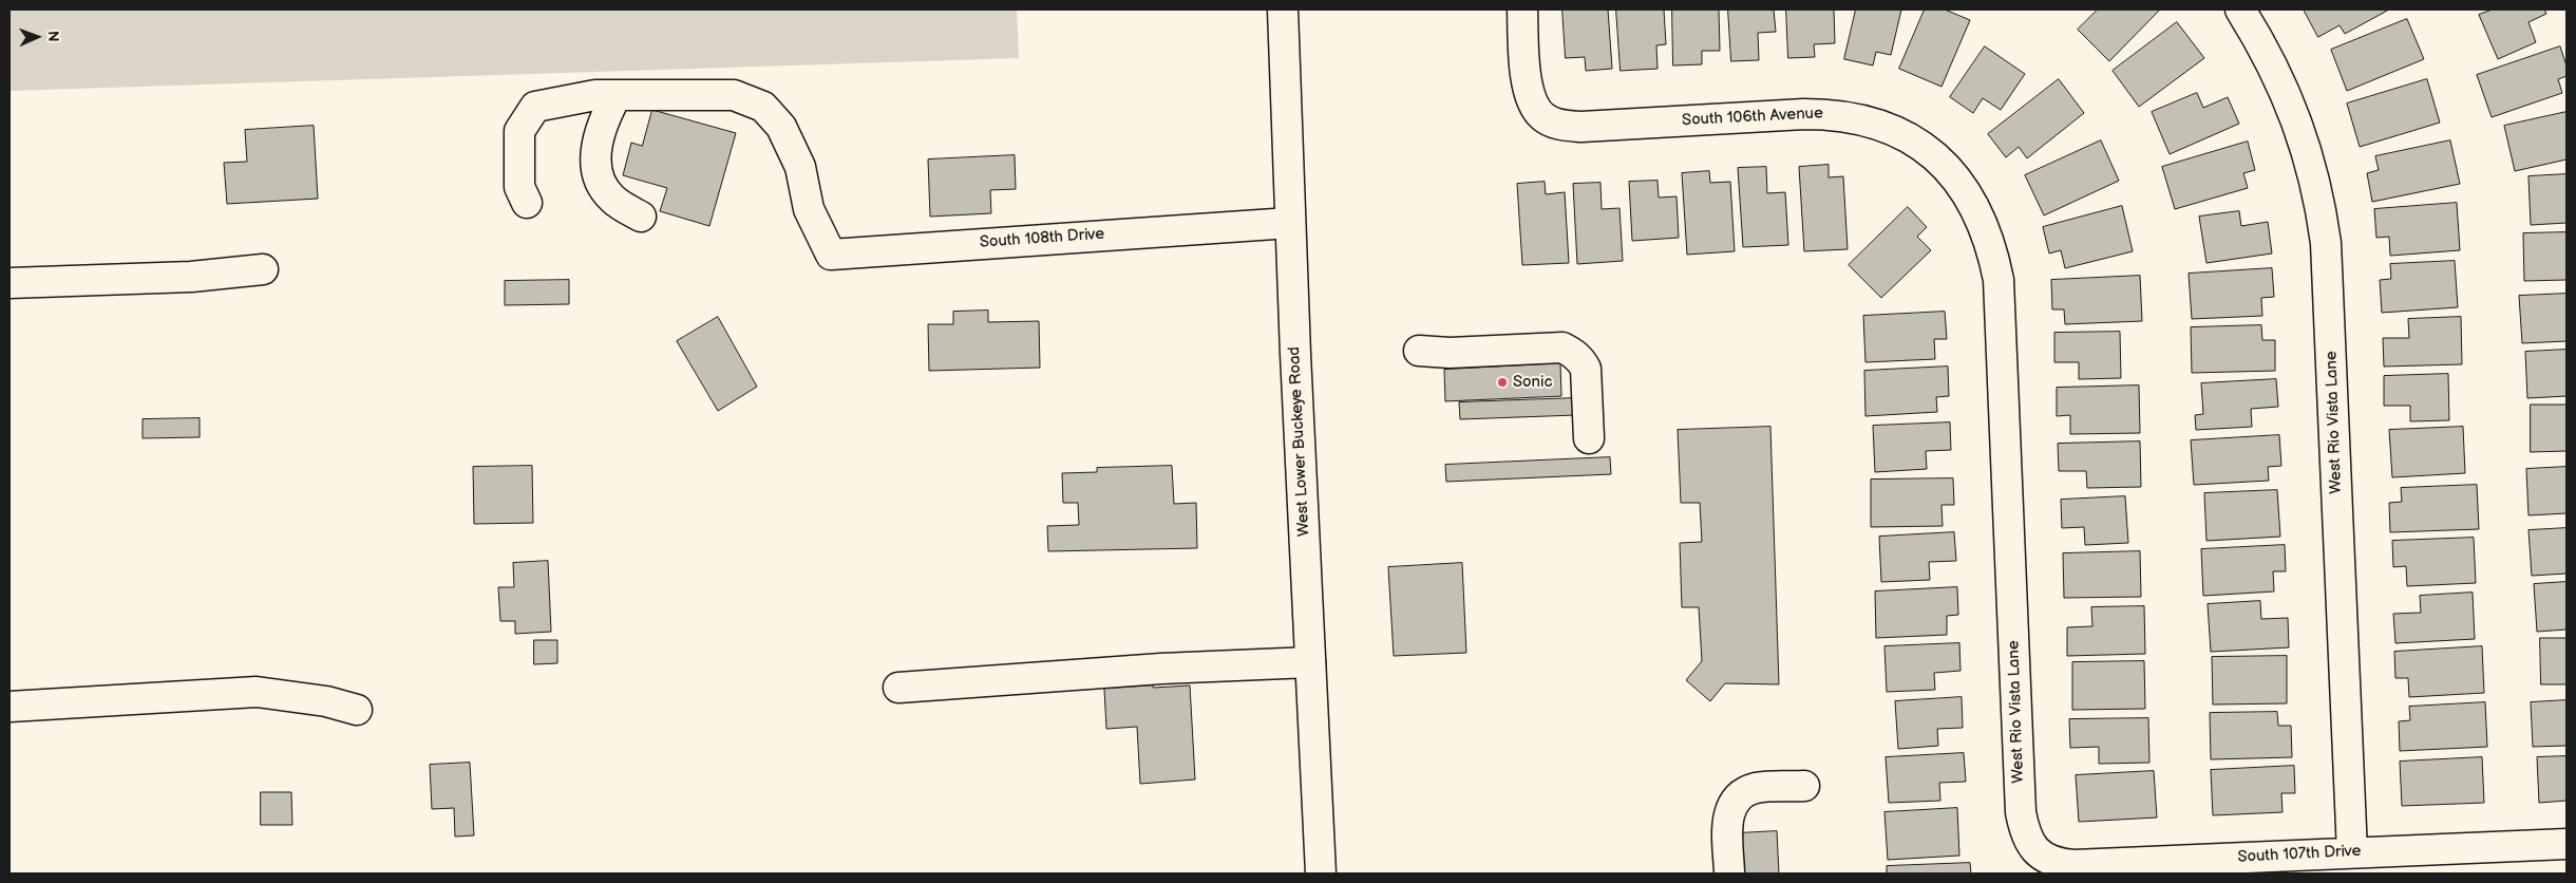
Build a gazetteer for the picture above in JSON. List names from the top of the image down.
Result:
{
  "streets": {
    "street": [
      "South 106th Avenue",
      "South 108th Drive",
      "West Rio Vista Lane",
      "West Lower Buckeye Road",
      "South 107th Drive"
    ]
  },
  "crossings": [
    ["South 106th Avenue", "West Rio Vista Lane"],
    ["South 108th Drive", "West Lower Buckeye Road"],
    ["West Rio Vista Lane", "South 107th Drive"]
  ],
  "places": ["Sonic"],
  "north": "right"
}
